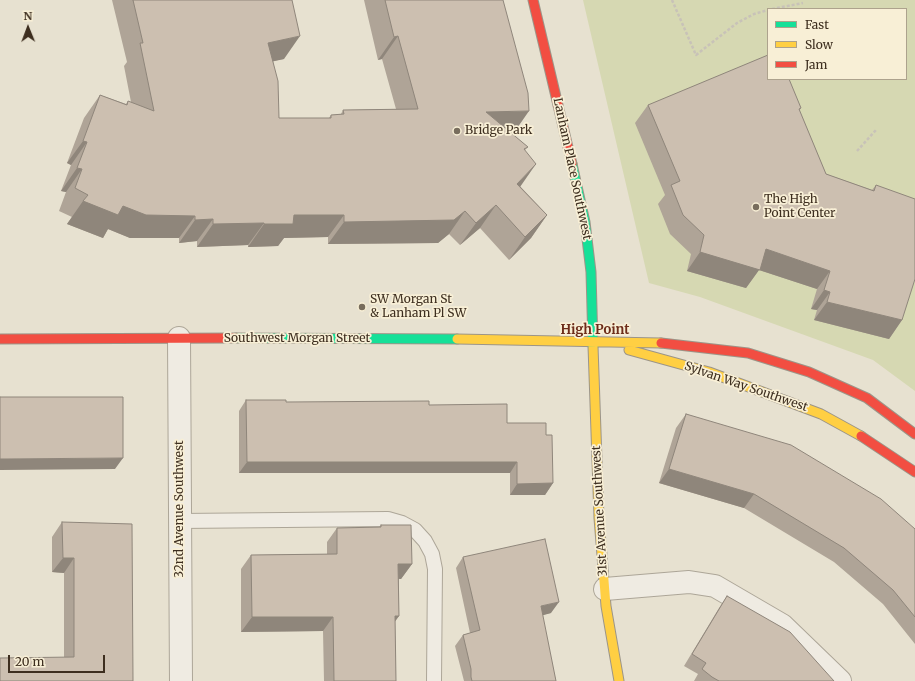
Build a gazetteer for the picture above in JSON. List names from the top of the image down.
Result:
{
  "streets": {
    "street": [
      "Lanham Place Southwest",
      "Southwest Morgan Street",
      "Sylvan Way Southwest",
      "32nd Avenue Southwest",
      "31st Avenue Southwest"
    ]
  },
  "crossings": [
    ["Lanham Place Southwest", "Southwest Morgan Street"],
    ["Lanham Place Southwest", "Sylvan Way Southwest"],
    ["Lanham Place Southwest", "31st Avenue Southwest"],
    ["Southwest Morgan Street", "Sylvan Way Southwest"],
    ["Southwest Morgan Street", "32nd Avenue Southwest"],
    ["Southwest Morgan Street", "31st Avenue Southwest"],
    ["Sylvan Way Southwest", "31st Avenue Southwest"]
  ],
  "districts": ["High Point"],
  "places": ["Bridge Park", "The High Point Center", "SW Morgan St & Lanham Pl SW"],
  "legend": ["Fast", "Slow", "Jam"],
  "scale_bar": "20 m",
  "north": "top"
}
